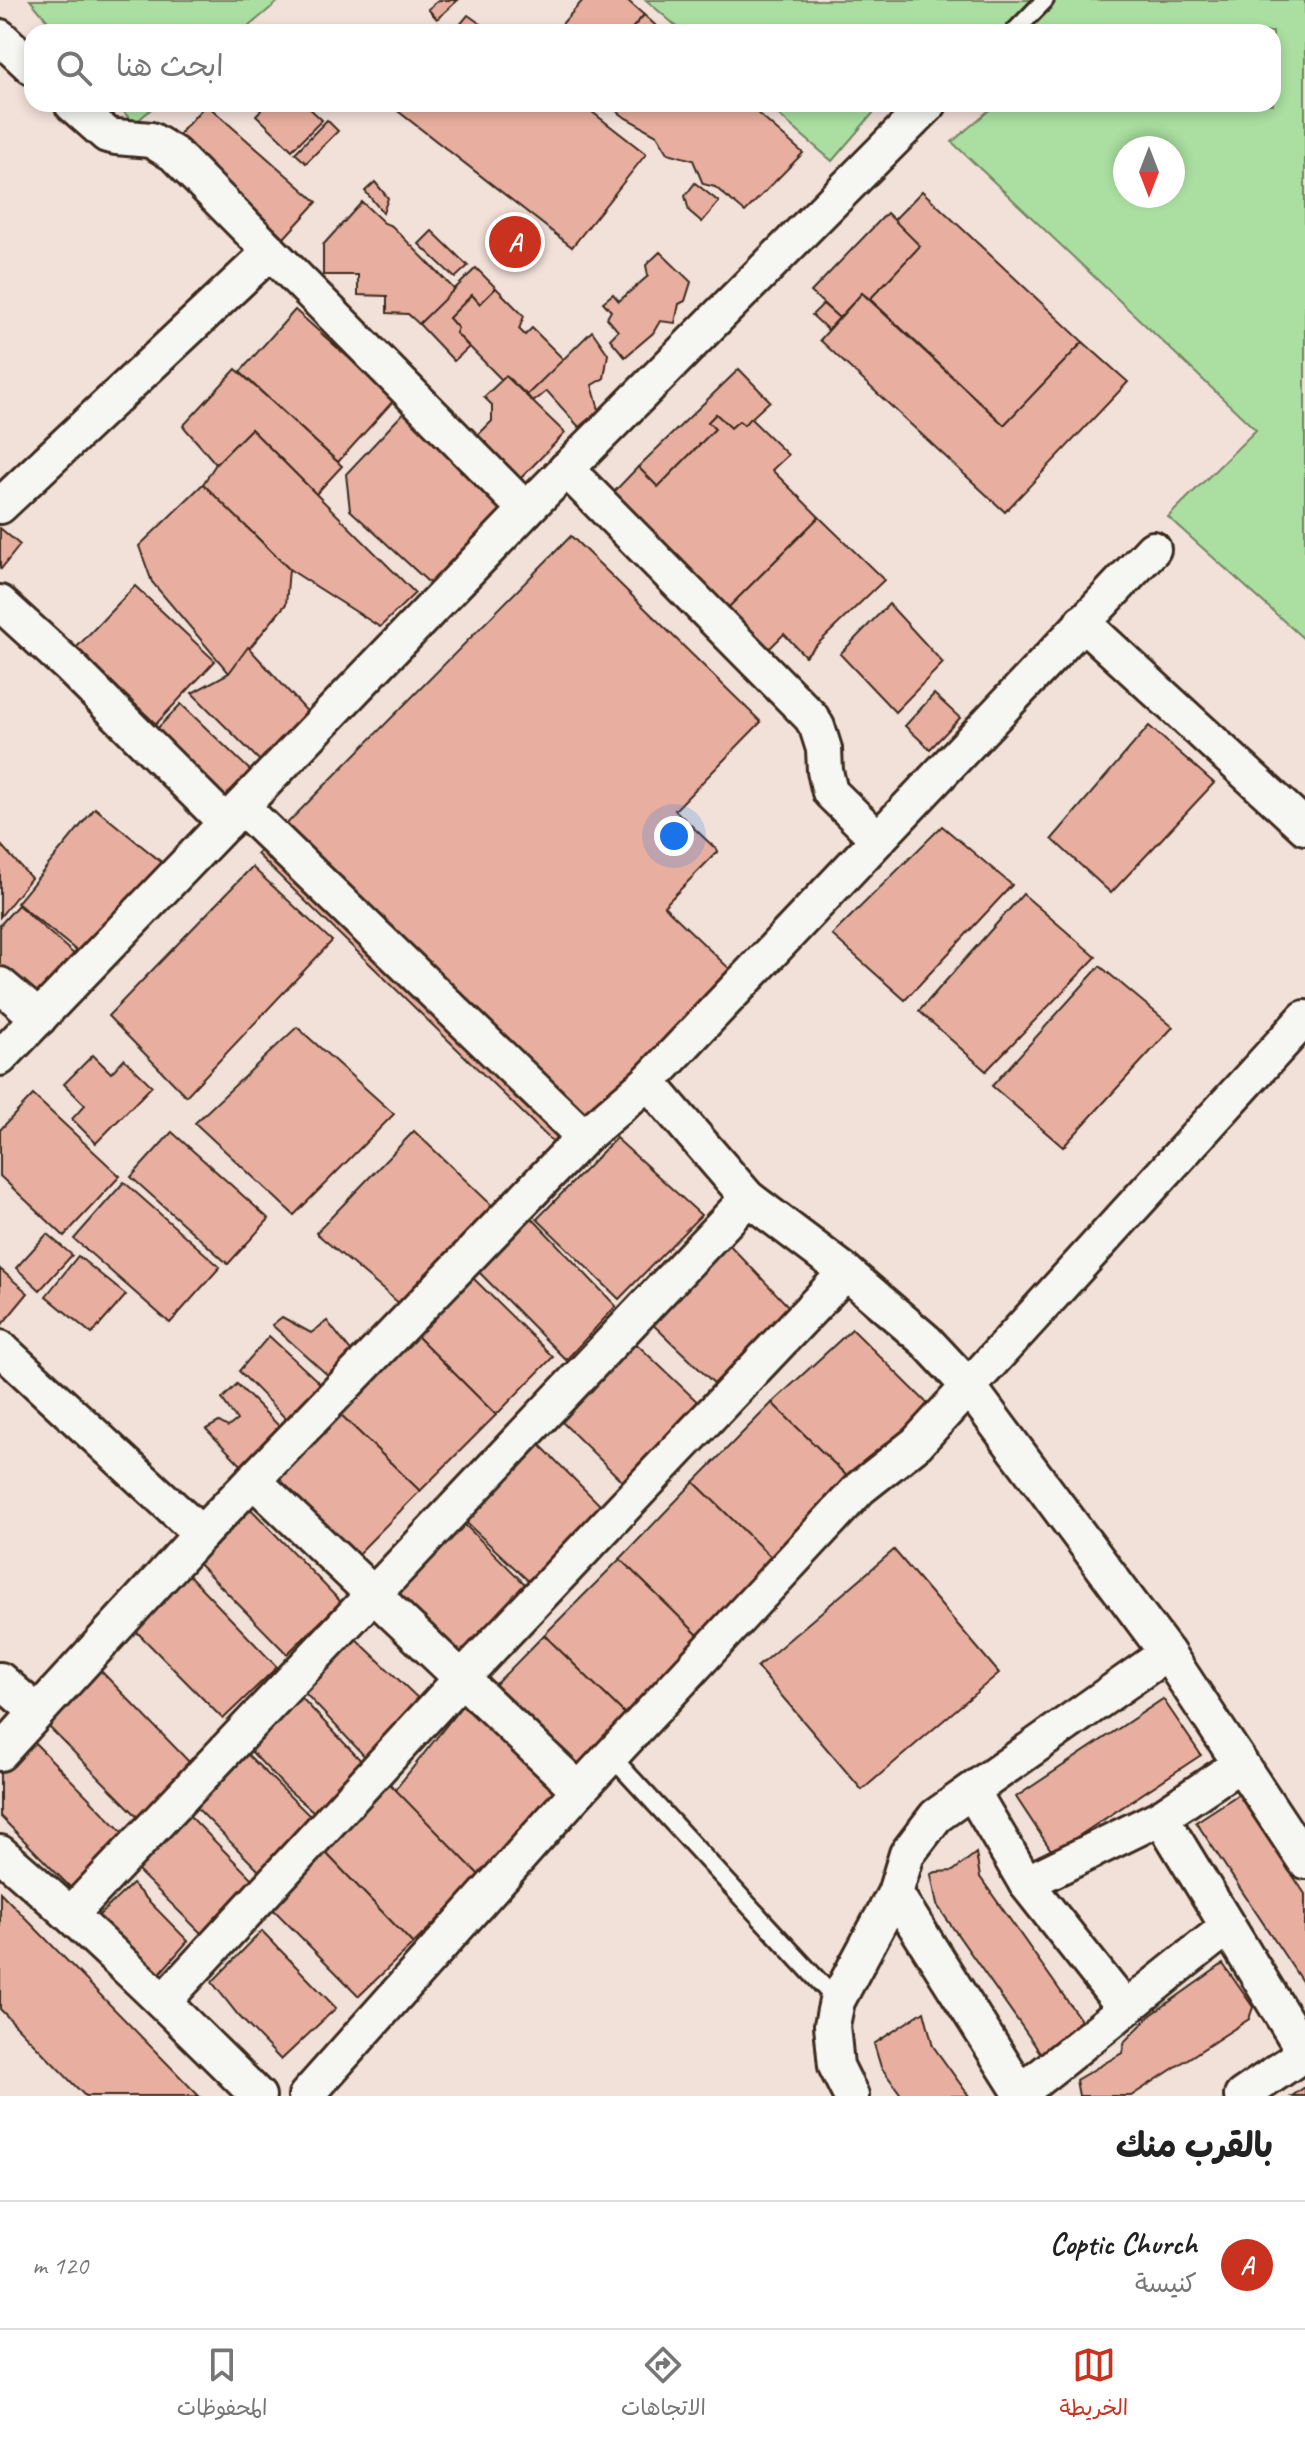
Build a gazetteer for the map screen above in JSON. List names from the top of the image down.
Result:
{
  "north": "bottom",
  "page": {
    "search": "ابحث هنا",
    "pins": "A",
    "heading": "بالقرب منك",
    "list": [
      {
        "mark": "A",
        "name": "Coptic Church",
        "note": "كنيسة",
        "value": "120 m"
      }
    ],
    "nav": ["الخريطة", "الاتجاهات", "المحفوظات"]
  }
}
